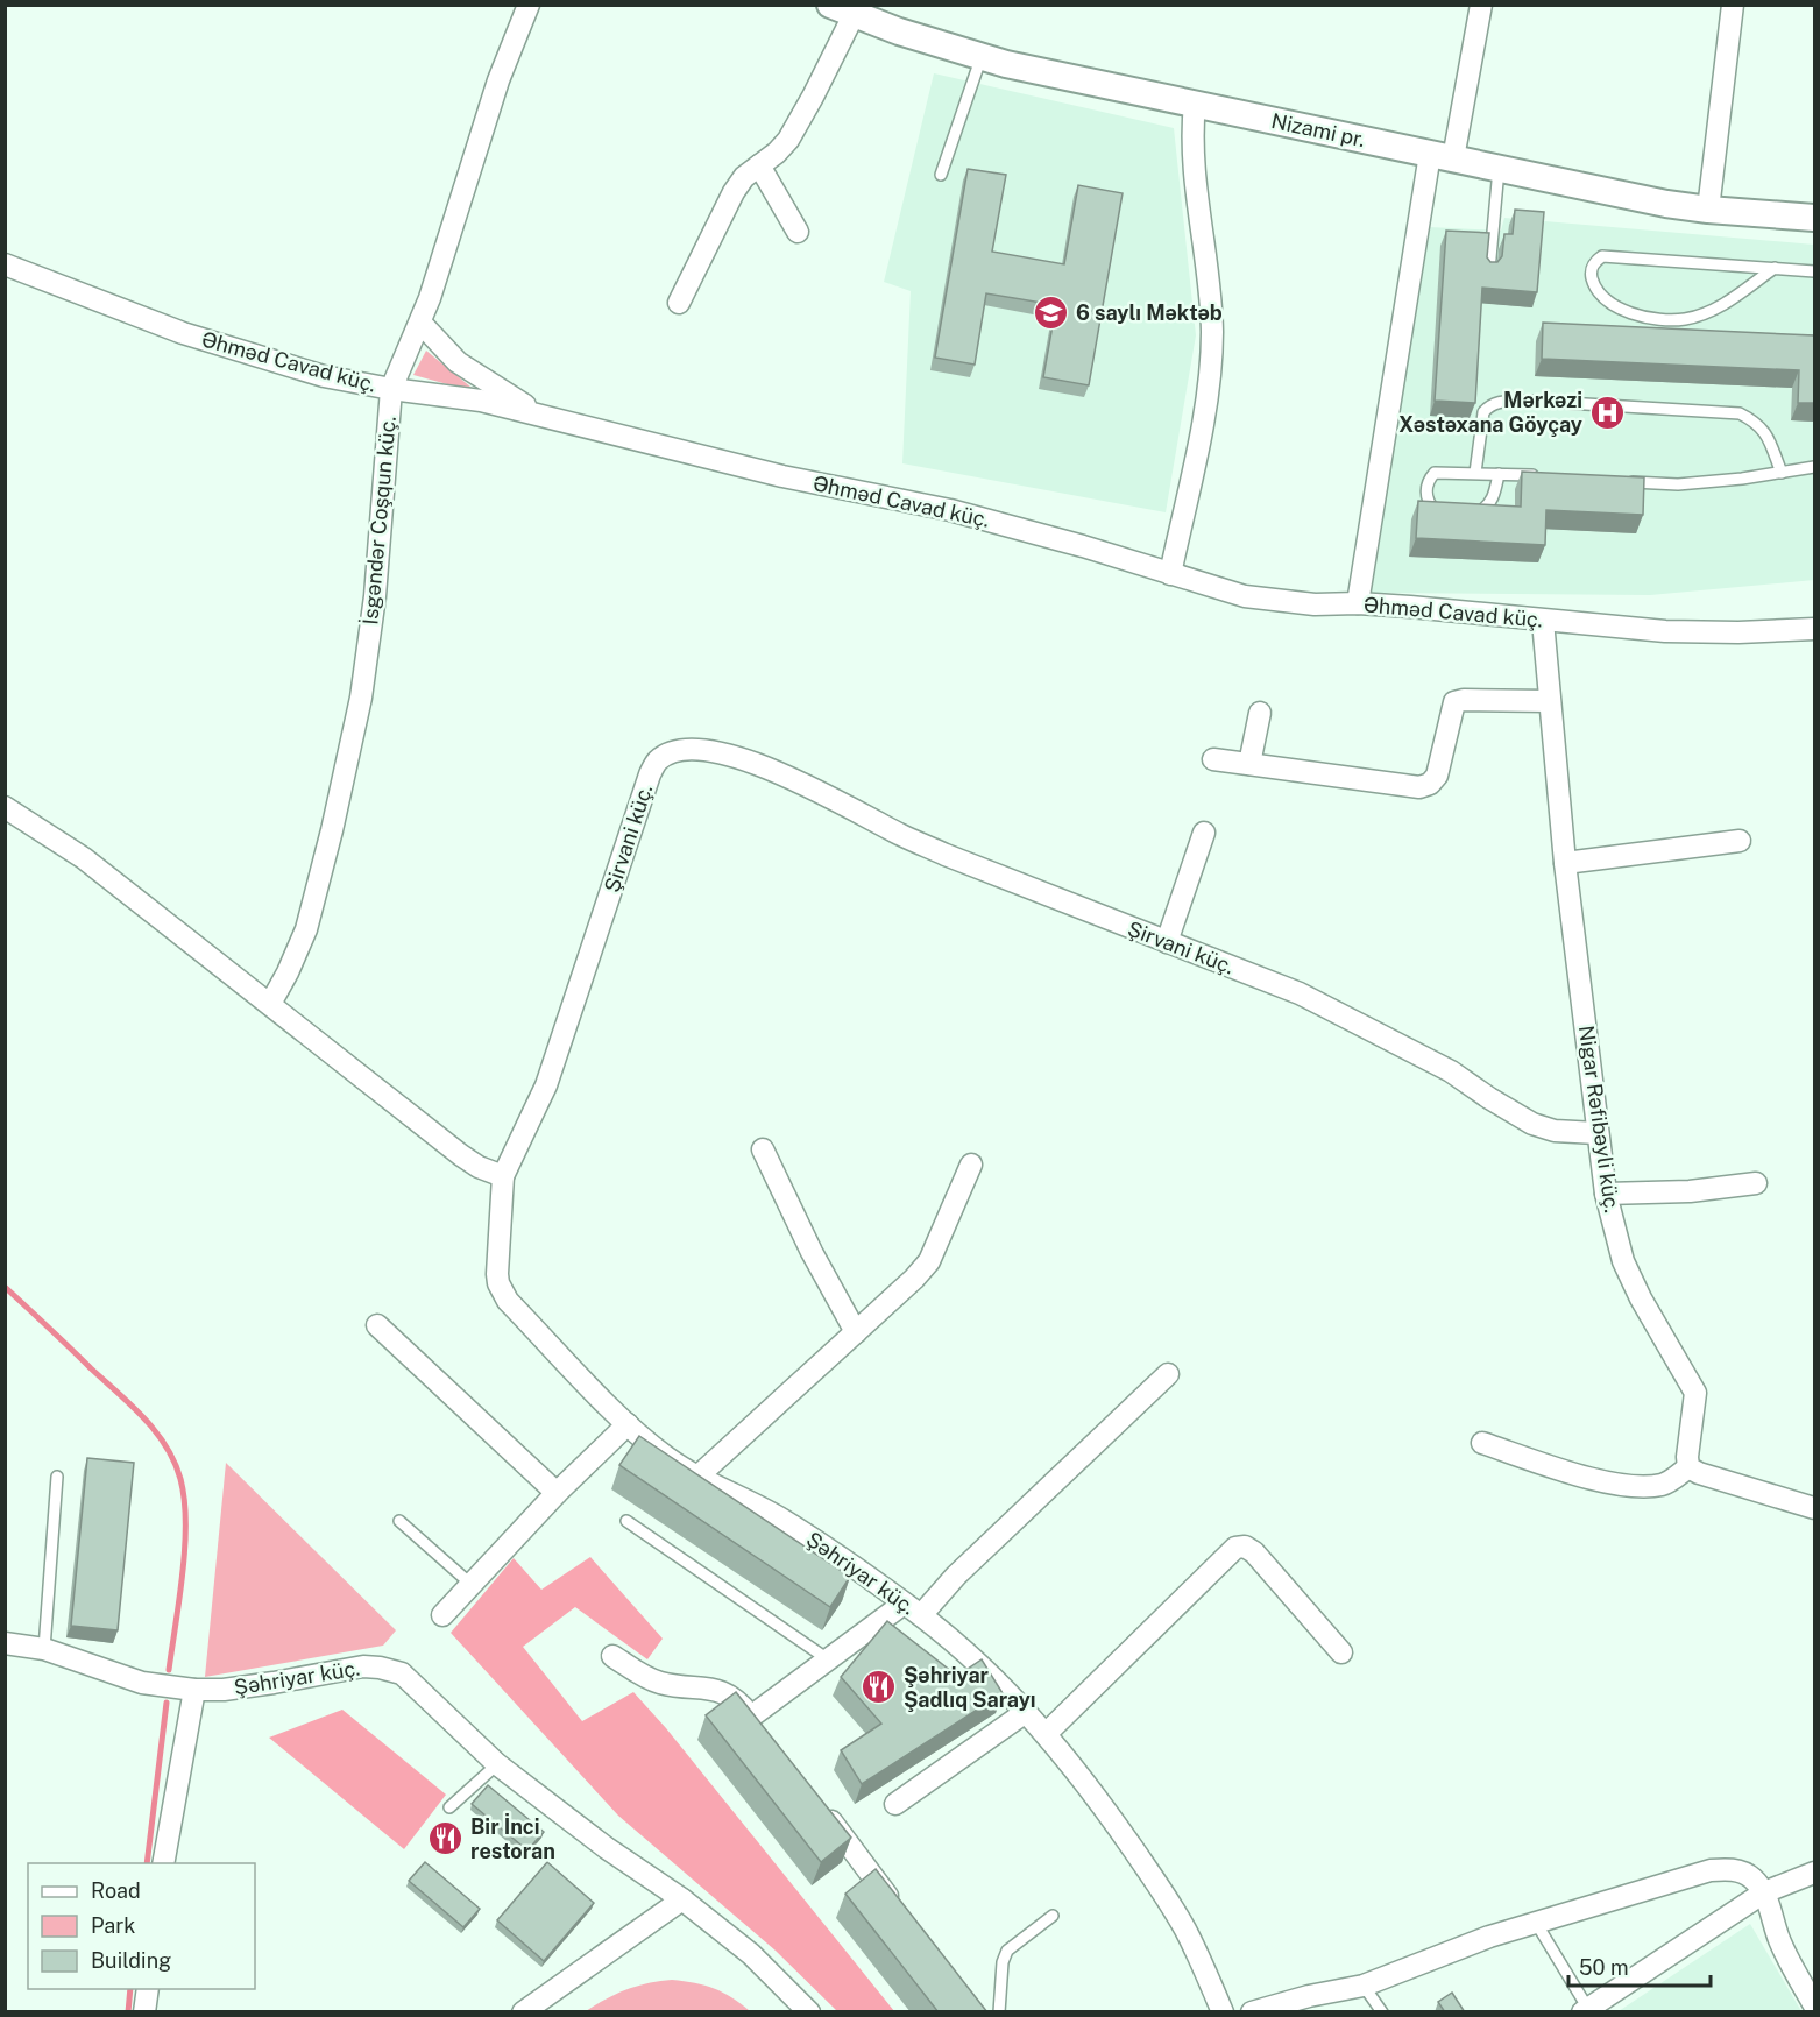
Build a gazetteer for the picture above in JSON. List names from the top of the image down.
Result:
{
  "streets": {
    "street": [
      "Nizami pr.",
      "Əhməd Cavad küç.",
      "İsgəndər Coşqun küç.",
      "Şirvani küç.",
      "Nigar Rəfibəyli küç.",
      "Şəhriyar küç."
    ]
  },
  "crossings": [
    ["Əhməd Cavad küç.", "İsgəndər Coşqun küç."],
    ["Əhməd Cavad küç.", "Nigar Rəfibəyli küç."],
    ["Şirvani küç.", "Nigar Rəfibəyli küç."],
    ["Şirvani küç.", "Şəhriyar küç."]
  ],
  "places": {
    "school or university": ["6 saylı Məktəb"],
    "hospital": ["Mərkəzi Xəstəxana Göyçay"],
    "restaurant": ["Şəhriyar Şadlıq Sarayı", "Bir İnci restoran"]
  },
  "legend": ["Road", "Park", "Building"],
  "scale_bar": "50 m"
}
